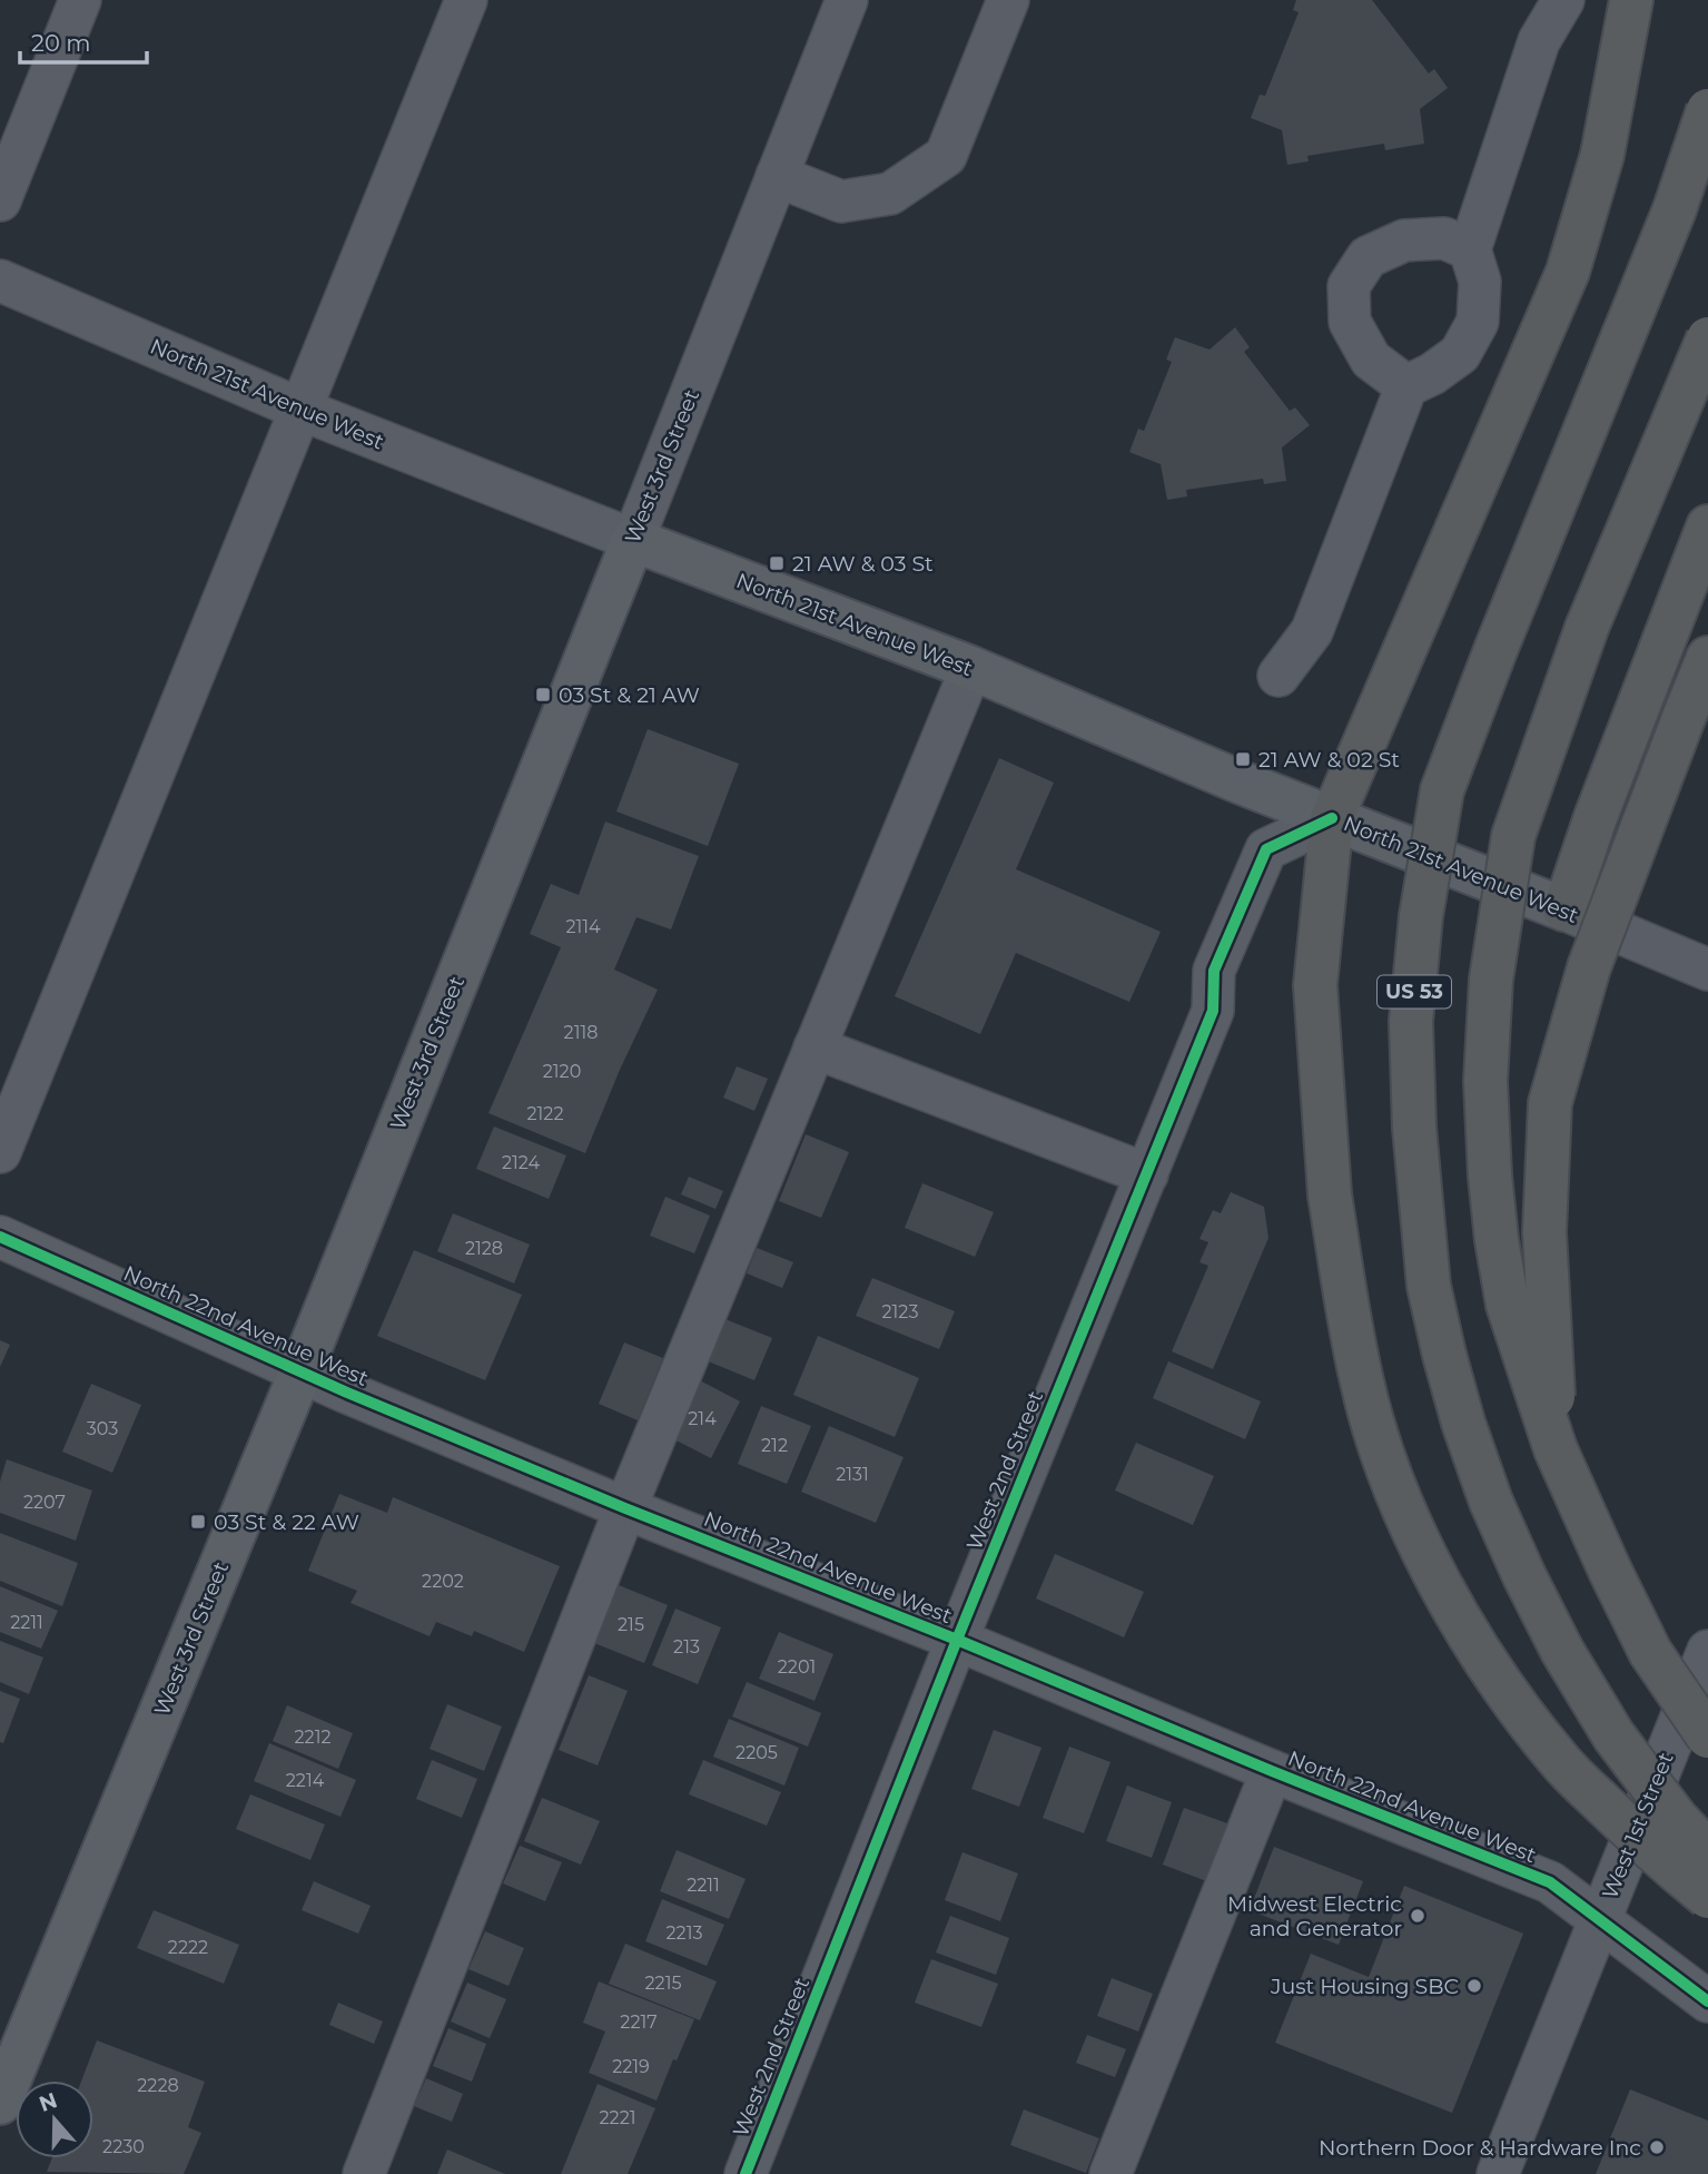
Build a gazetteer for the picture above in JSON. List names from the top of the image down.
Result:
{
  "streets": {
    "highway": ["US 53"],
    "main road": ["North 21st Avenue West", "West 3rd Street"],
    "street": ["North 22nd Avenue West", "West 2nd Street", "West 1st Street"]
  },
  "crossings": [
    ["North 21st Avenue West", "West 3rd Street"],
    ["North 21st Avenue West", "West 2nd Street"],
    ["West 3rd Street", "North 22nd Avenue West"],
    ["North 22nd Avenue West", "West 2nd Street"],
    ["North 22nd Avenue West", "West 1st Street"]
  ],
  "places": {
    "transit": [
      "21 AW & 03 St",
      "03 St & 21 AW",
      "21 AW & 02 St",
      "03 St & 22 AW"
    ],
    "other": ["Midwest Electric and Generator", "Just Housing SBC", "Northern Door & Hardware Inc"]
  },
  "house_numbers": [
    "2114",
    "2118",
    "2120",
    "2122",
    "2124",
    "2128",
    "2123",
    "214",
    "303",
    "212",
    "2131",
    "2207",
    "2202",
    "2211",
    "215",
    "213",
    "2201",
    "2212",
    "2205",
    "2214",
    "2211",
    "2213",
    "2222",
    "2215",
    "2217",
    "2219",
    "2228",
    "2221",
    "2230"
  ],
  "scale_bar": "20 m",
  "north": "top"
}
